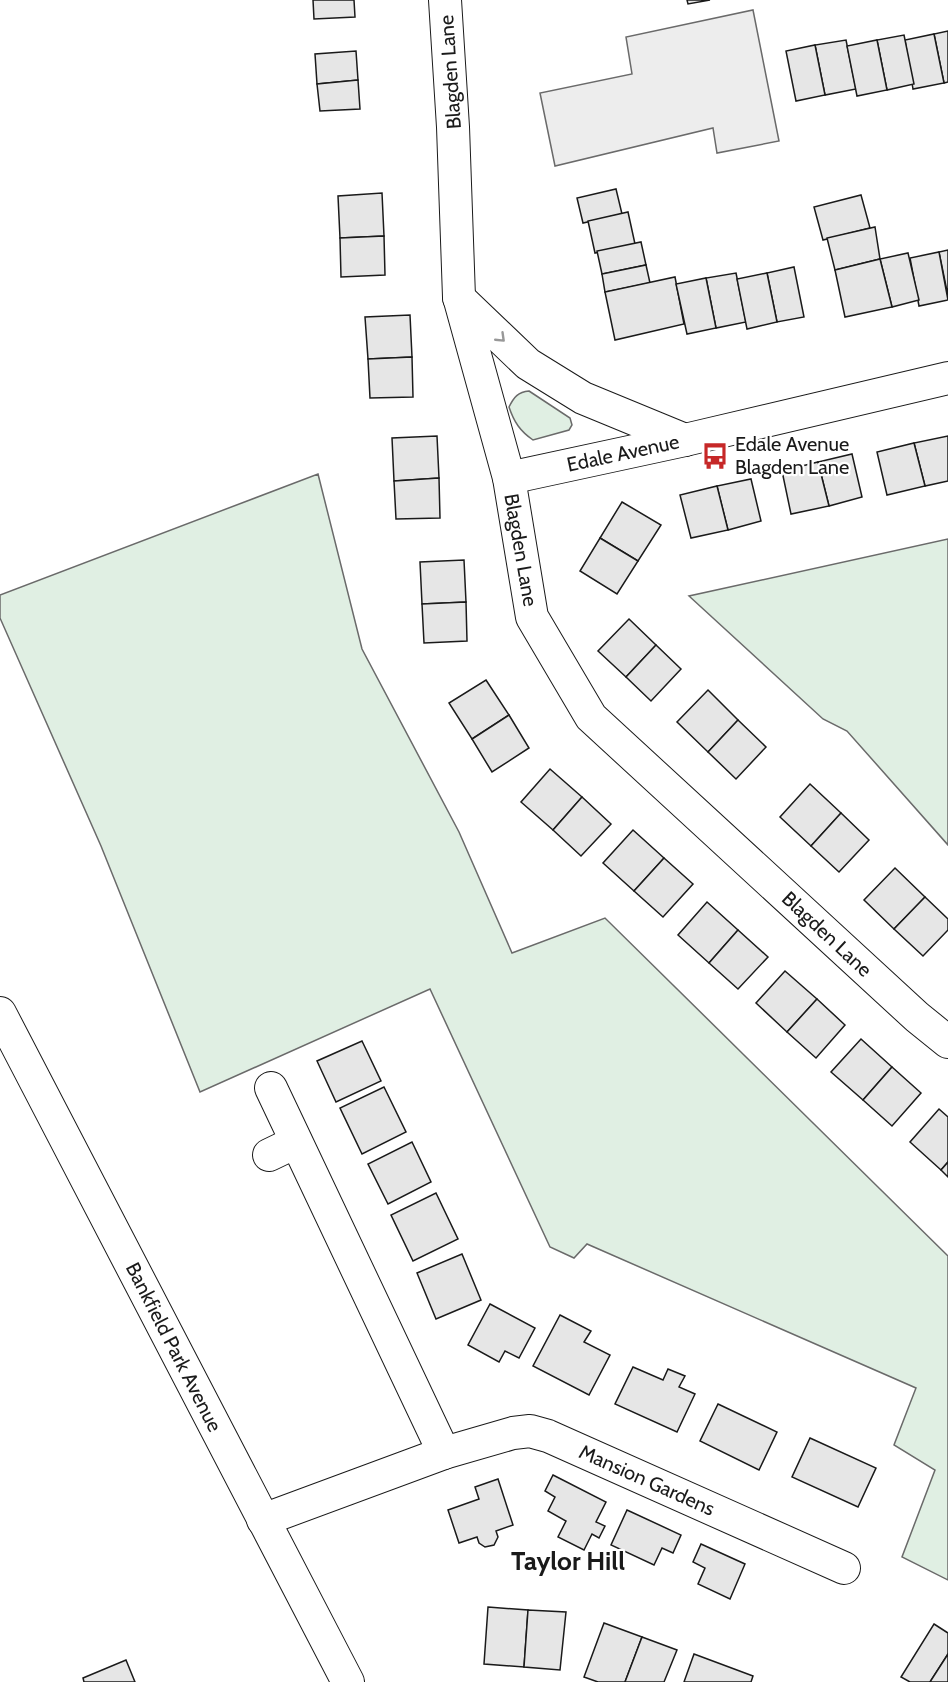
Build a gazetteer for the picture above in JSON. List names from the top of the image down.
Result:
{
  "streets": {
    "street": [
      "Blagden Lane",
      "Edale Avenue",
      "Bankfield Park Avenue",
      "Mansion Gardens"
    ]
  },
  "crossings": [
    ["Blagden Lane", "Edale Avenue"],
    ["Bankfield Park Avenue", "Mansion Gardens"]
  ],
  "districts": ["Taylor Hill"],
  "places": {
    "bus stop": ["Edale Avenue Blagden Lane"]
  }
}
